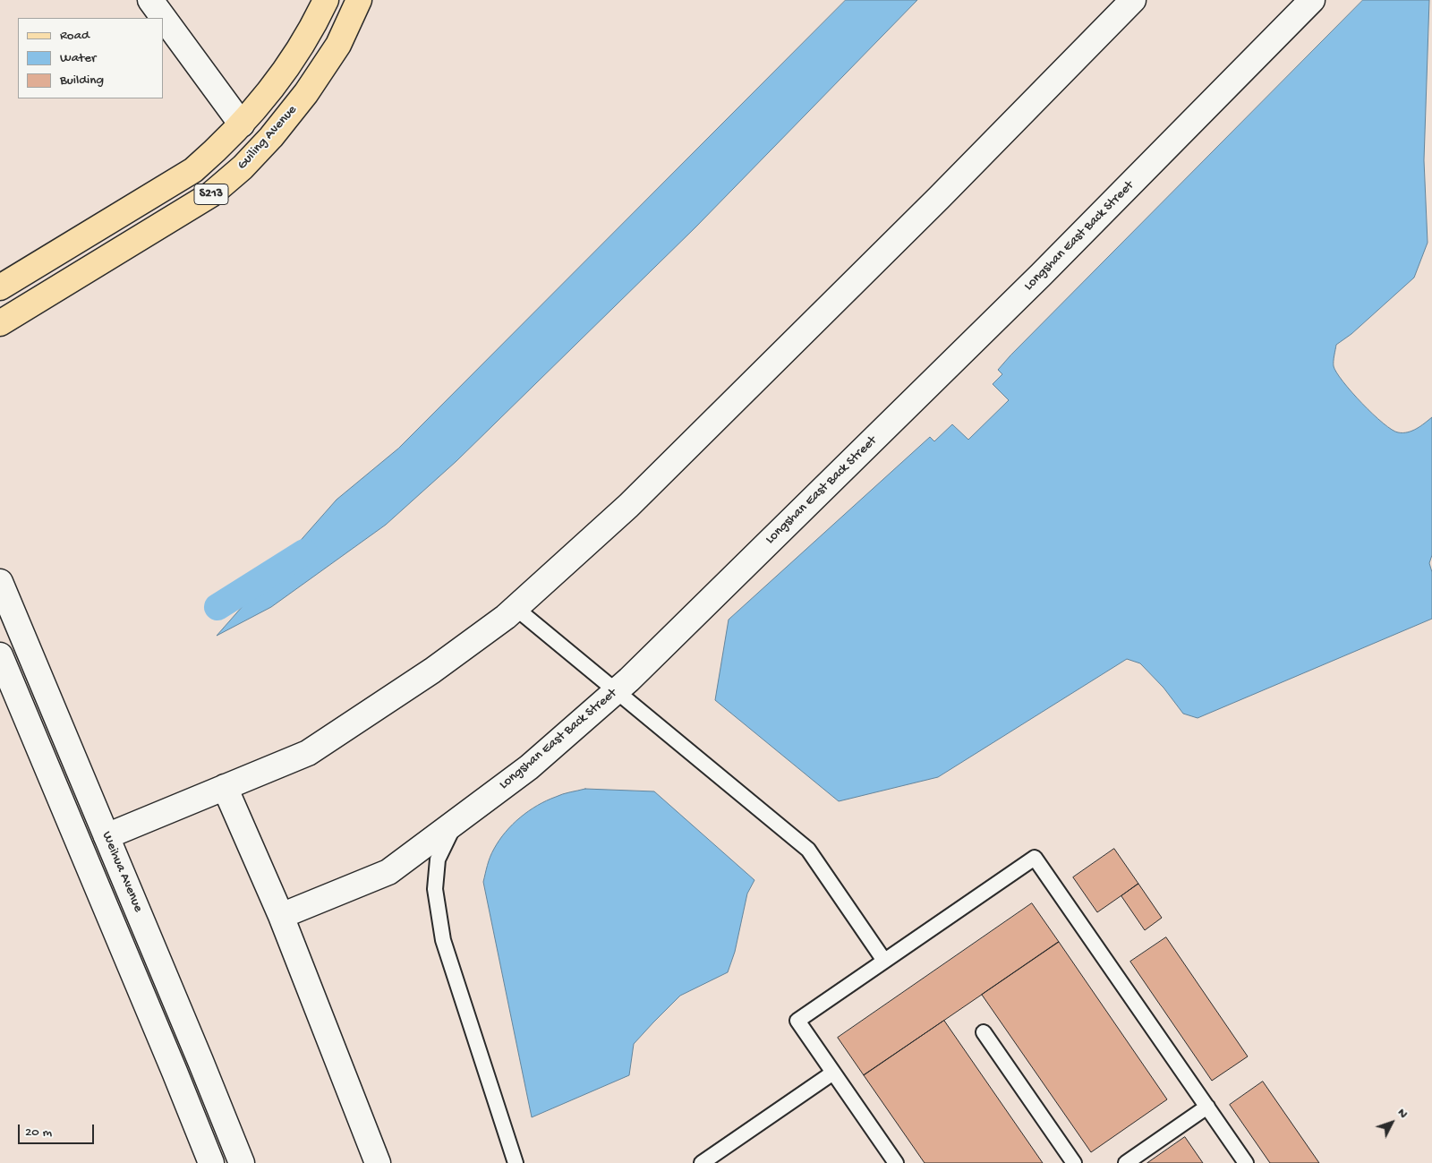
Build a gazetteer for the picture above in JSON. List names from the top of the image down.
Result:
{
  "streets": {
    "main road": ["Guiling Avenue", "S213"],
    "street": ["Longshan East Back Street", "Weihua Avenue"]
  },
  "legend": ["Road", "Water", "Building"],
  "scale_bar": "20 m",
  "north": "top right"
}
